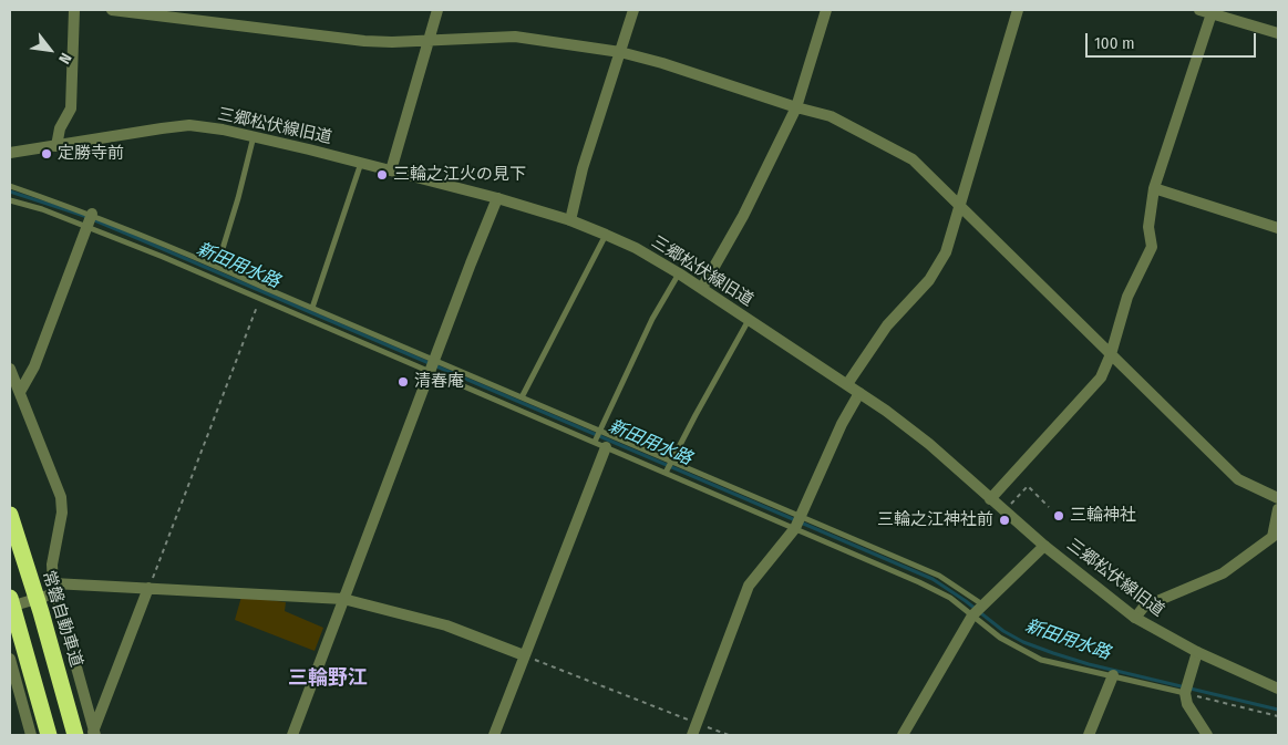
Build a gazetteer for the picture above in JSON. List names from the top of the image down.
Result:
{
  "streets": {
    "highway": ["常磐自動車道"],
    "street": ["三郷松伏線旧道"]
  },
  "districts": ["三輪野江"],
  "water": ["新田用水路"],
  "places": [
    "定勝寺前",
    "三輪之江火の見下",
    "清春庵",
    "三輪神社",
    "三輪之江神社前"
  ],
  "scale_bar": "100 m",
  "north": "bottom right"
}
